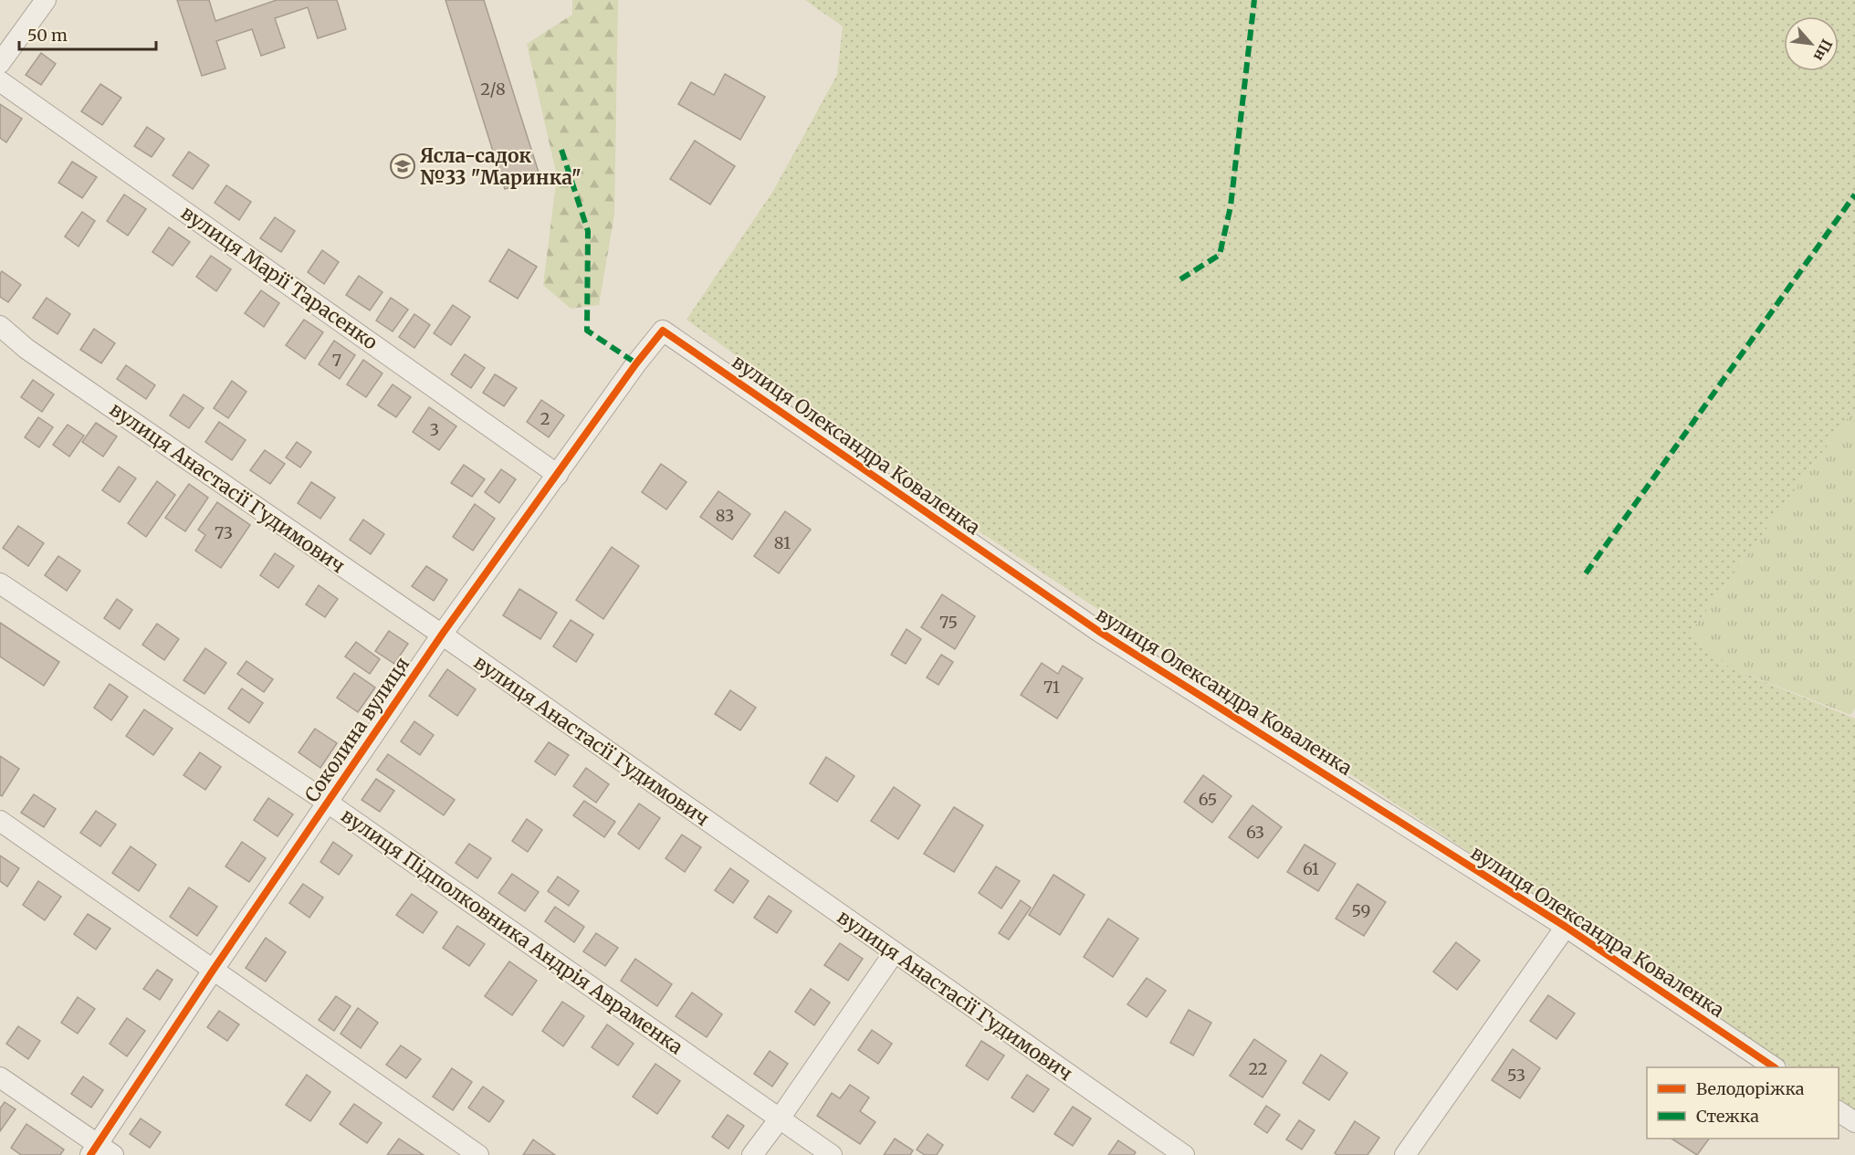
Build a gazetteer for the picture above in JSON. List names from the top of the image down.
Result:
{
  "streets": {
    "street": [
      "вулиця Марії Тарасенко",
      "вулиця Олександра Коваленка",
      "вулиця Анастасії Гудимович",
      "Соколина вулиця",
      "вулиця Підполковника Андрія Авраменка"
    ]
  },
  "crossings": [
    ["вулиця Марії Тарасенко", "Соколина вулиця"],
    ["вулиця Олександра Коваленка", "Соколина вулиця"],
    ["вулиця Анастасії Гудимович", "Соколина вулиця"],
    ["Соколина вулиця", "вулиця Підполковника Андрія Авраменка"]
  ],
  "places": {
    "school or university": ["Ясла-садок №33 \"Маринка\""]
  },
  "house_numbers": [
    "2/8",
    "7",
    "2",
    "3",
    "83",
    "73",
    "81",
    "75",
    "71",
    "65",
    "63",
    "61",
    "59",
    "22",
    "53"
  ],
  "legend": ["Велодоріжка", "Стежка"],
  "scale_bar": "50 m",
  "north": "bottom right"
}
